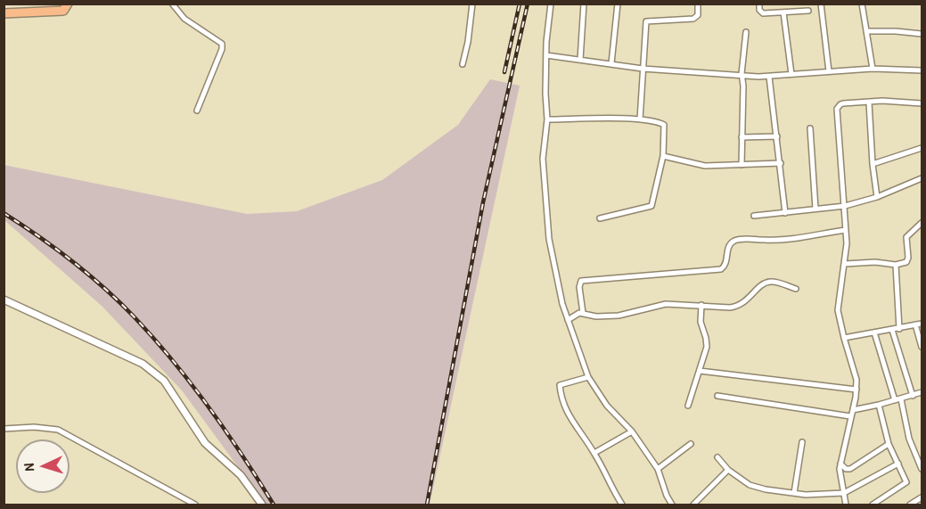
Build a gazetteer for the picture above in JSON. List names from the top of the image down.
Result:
{
  "north": "left"
}
